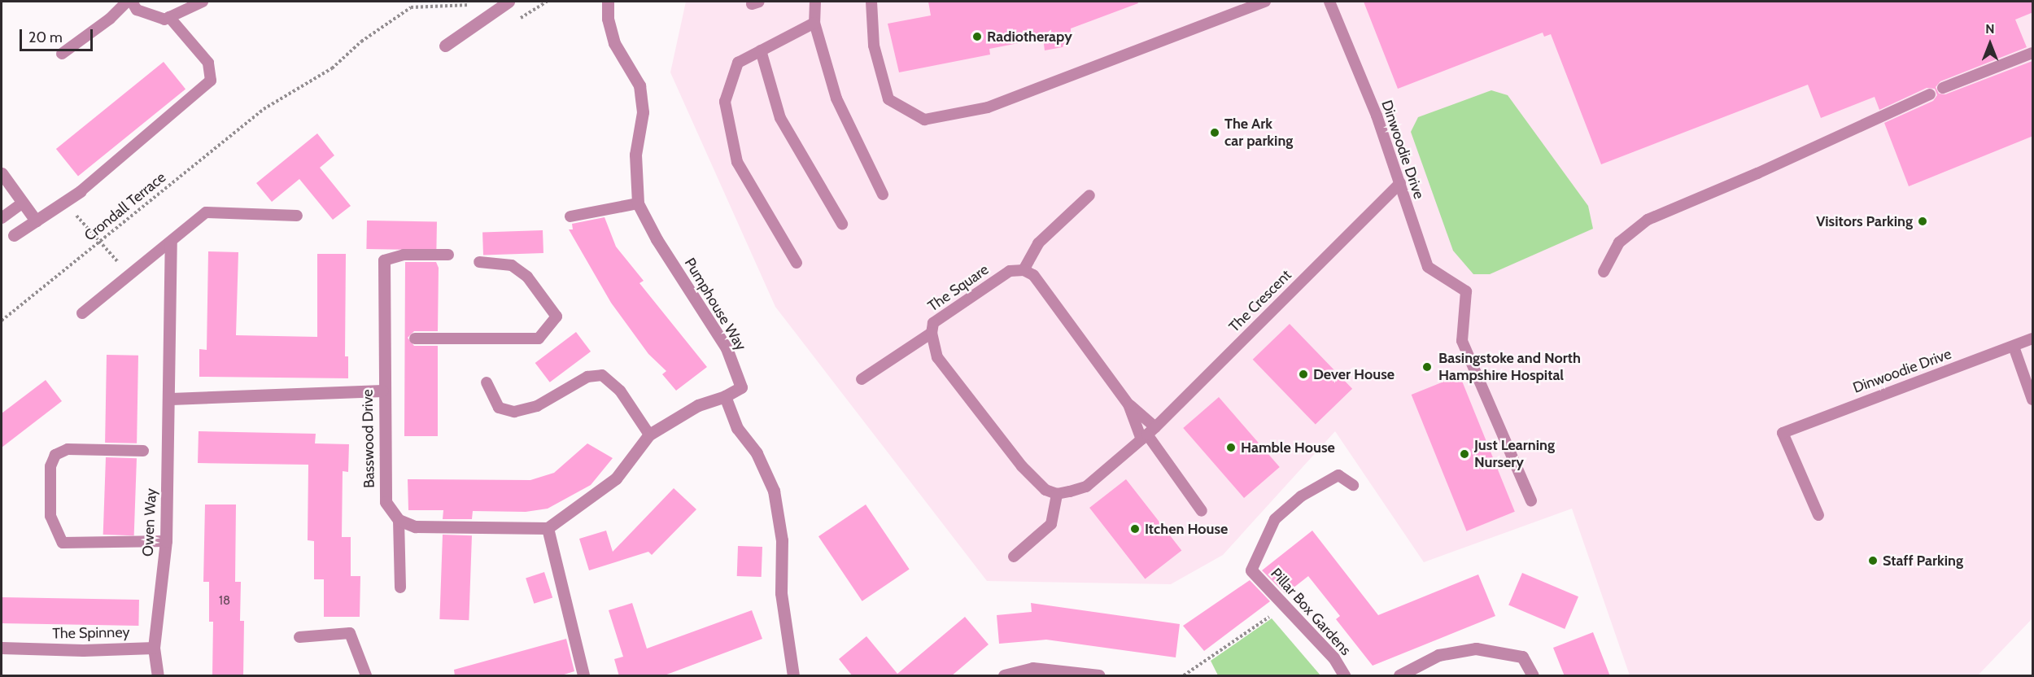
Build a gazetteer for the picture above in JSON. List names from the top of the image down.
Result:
{
  "streets": {
    "street": [
      "Pumphouse Way",
      "Basswood Drive",
      "Owen Way",
      "Pillar Box Gardens",
      "The Spinney"
    ],
    "lane": ["Dinwoodie Drive", "The Square", "The Crescent"],
    "path": ["Crondall Terrace"]
  },
  "crossings": [
    ["Dinwoodie Drive", "The Crescent"],
    ["Owen Way", "The Spinney"]
  ],
  "places": [
    "Radiotherapy",
    "The Ark car parking",
    "Visitors Parking",
    "Basingstoke and North Hampshire Hospital",
    "Dever House",
    "Hamble House",
    "Just Learning Nursery",
    "Itchen House",
    "Staff Parking"
  ],
  "house_numbers": ["18"],
  "scale_bar": "20 m",
  "north": "top"
}
